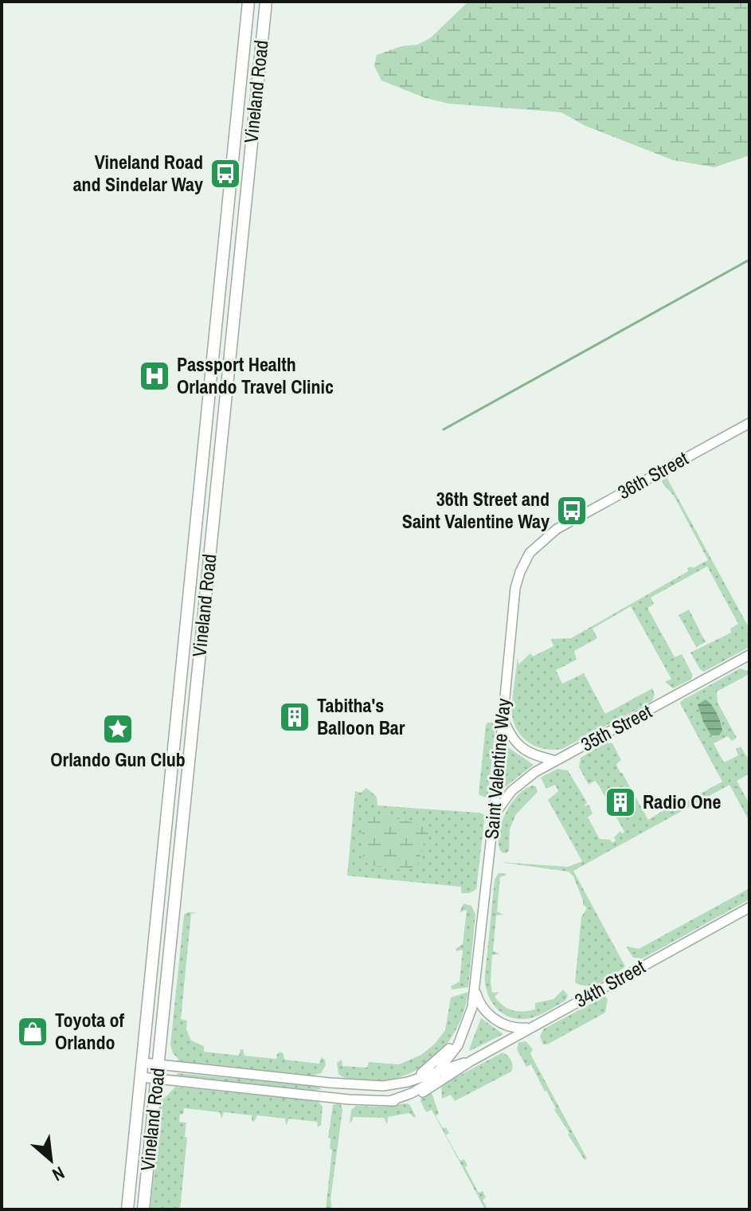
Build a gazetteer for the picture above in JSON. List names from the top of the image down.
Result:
{
  "streets": {
    "street": [
      "Vineland Road",
      "36th Street",
      "35th Street",
      "Saint Valentine Way",
      "34th Street"
    ]
  },
  "crossings": [
    ["Vineland Road", "34th Street"],
    ["36th Street", "Saint Valentine Way"],
    ["35th Street", "Saint Valentine Way"],
    ["Saint Valentine Way", "34th Street"]
  ],
  "places": {
    "bus stop": ["Vineland Road and Sindelar Way", "36th Street and Saint Valentine Way"],
    "hospital": ["Passport Health Orlando Travel Clinic"],
    "building": ["Tabitha's Balloon Bar", "Radio One"],
    "place": ["Orlando Gun Club"],
    "shop": ["Toyota of Orlando"]
  },
  "north": "bottom right"
}
